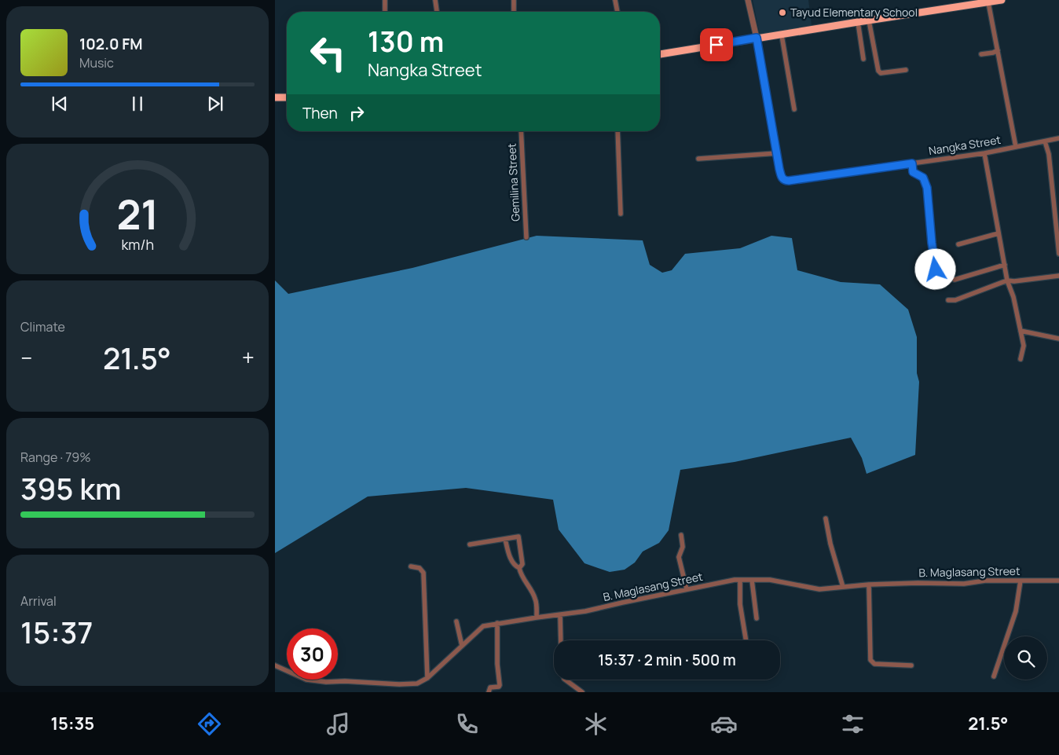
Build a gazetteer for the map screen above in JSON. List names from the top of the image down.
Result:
{
  "streets": {
    "street": ["Nangka Street", "Gemilina Street", "B. Maglasang Street"]
  },
  "places": ["Tayud Elementary School"],
  "page": {
    "turn": ["130 m", "Nangka Street"],
    "song": ["102.0 FM", "Music"],
    "then": "Then",
    "tile": [
      "Climate",
      ["Range · 79%", "395 km"],
      ["Arrival", "15:37"]
    ],
    "heat": ["−", "21.5°", "+"],
    "limit": "30",
    "trip": "15:37 · 2 min · 500 m",
    "tabs": ["15:35", "21.5°"],
    "gauge": ["21", "km/h"]
  }
}
